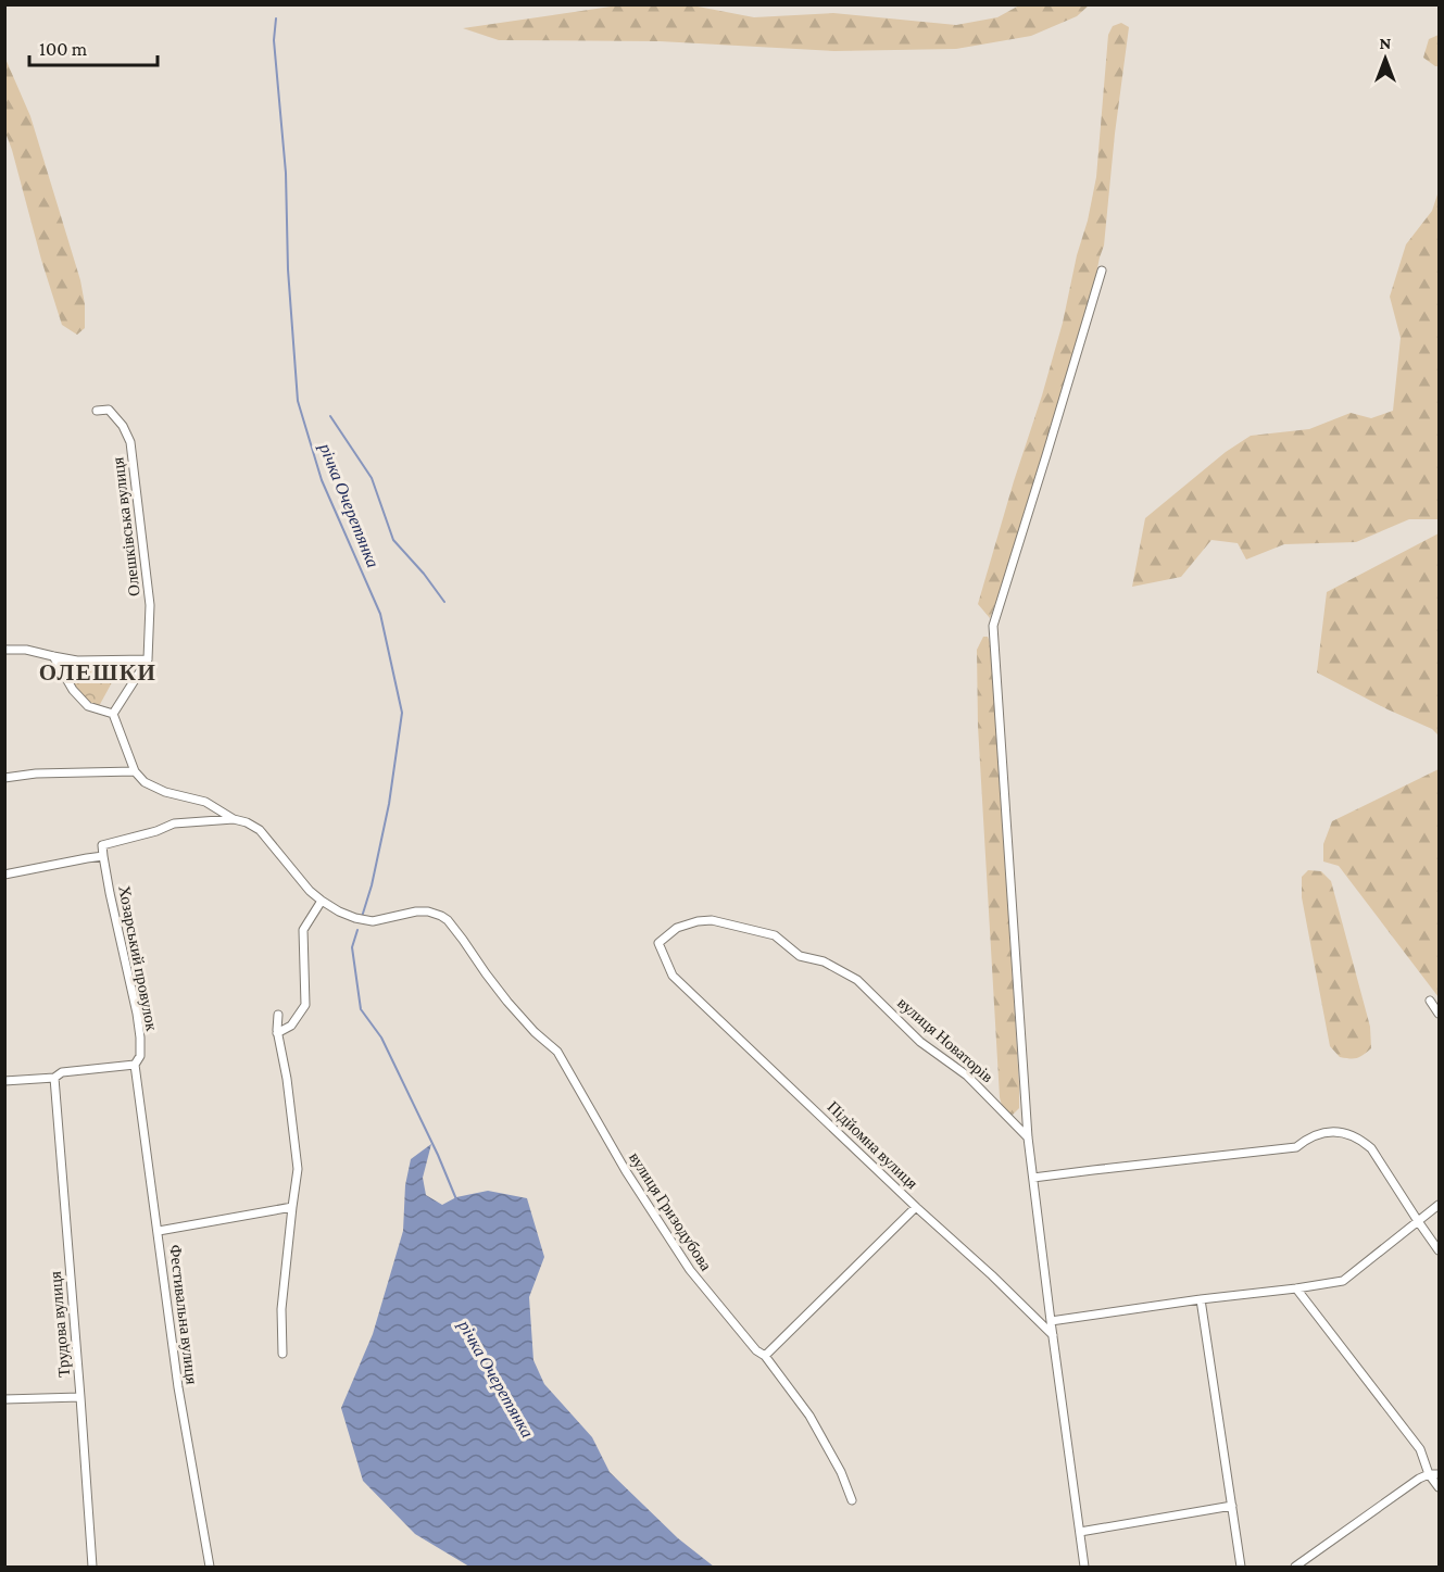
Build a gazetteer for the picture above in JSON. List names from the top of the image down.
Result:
{
  "streets": {
    "street": [
      "Олешківська вулиця",
      "Хозарський провулок",
      "вулиця Новаторів",
      "Підйомна вулиця",
      "вулиця Гризодубова",
      "Фестивальна вулиця",
      "Трудова вулиця"
    ]
  },
  "crossings": [
    ["Хозарський провулок", "Фестивальна вулиця"],
    ["вулиця Новаторів", "Підйомна вулиця"]
  ],
  "districts": ["ОЛЕШКИ"],
  "water": ["річка Очеретянка"],
  "scale_bar": "100 m",
  "north": "top"
}
